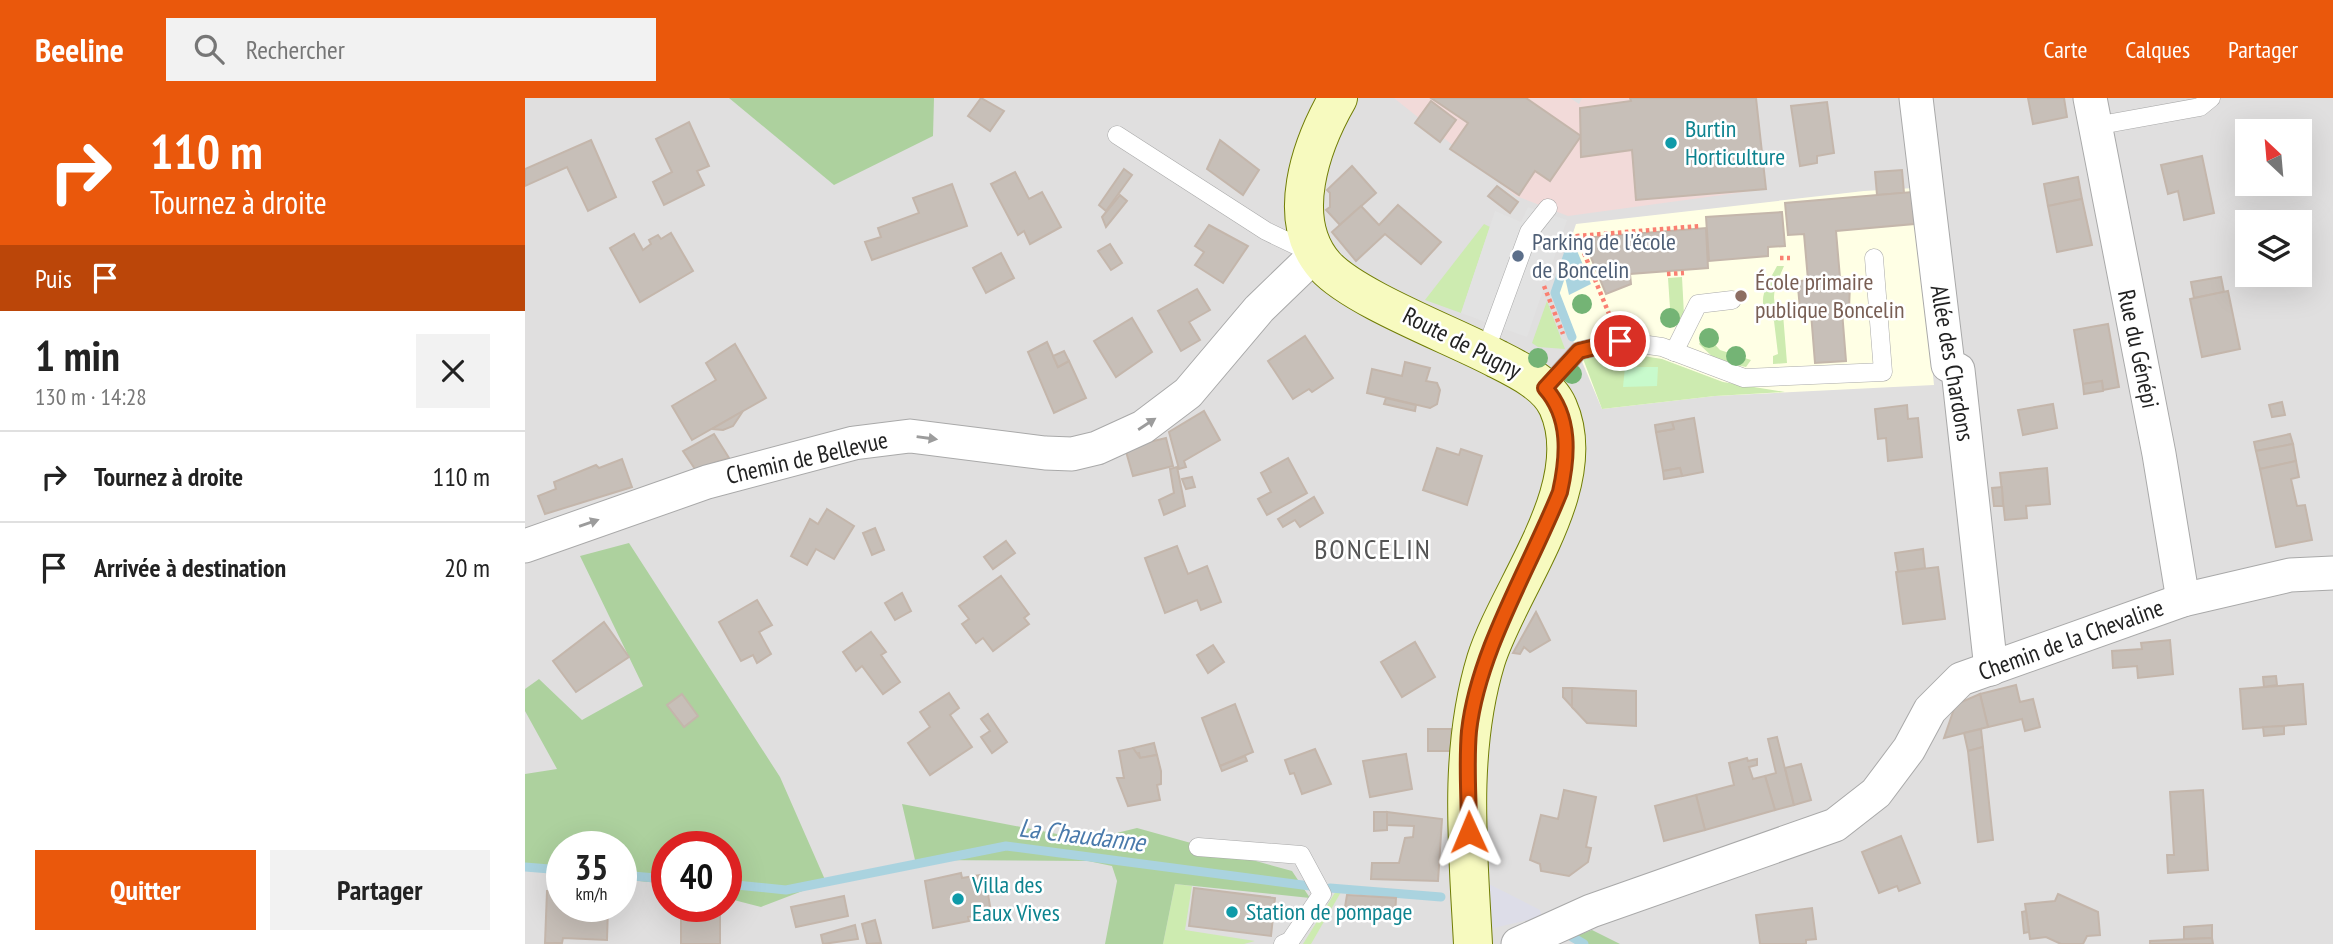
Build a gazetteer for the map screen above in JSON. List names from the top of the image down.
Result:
{
  "streets": {
    "street": [
      "Route de Pugny",
      "Rue du Génépi",
      "Allée des Chardons",
      "Chemin de Bellevue",
      "Chemin de la Chevaline"
    ]
  },
  "crossings": [
    ["Route de Pugny", "Chemin de Bellevue"],
    ["Rue du Génépi", "Chemin de la Chevaline"],
    ["Allée des Chardons", "Chemin de la Chevaline"]
  ],
  "one_way": ["Chemin de Bellevue"],
  "districts": ["BONCELIN"],
  "water": ["La Chaudanne"],
  "places": [
    "Burtin Horticulture",
    "Parking de l'école de Boncelin",
    "École primaire publique Boncelin",
    "Villa des Eaux Vives",
    "Station de pompage"
  ],
  "north": "top left",
  "page": {
    "header": "Beeline",
    "search": "Rechercher",
    "nav": ["Carte", "Calques", "Partager"],
    "turn": ["110 m", "Tournez à droite"],
    "then": "Puis",
    "heading": ["1 min", "130 m · 14:28"],
    "list": [
      {
        "name": "Tournez à droite",
        "value": "110 m"
      },
      {
        "name": "Arrivée à destination",
        "value": "20 m"
      }
    ],
    "speed": "35 km/h",
    "limit": "40",
    "buttons": ["Quitter", "Partager"]
  }
}
